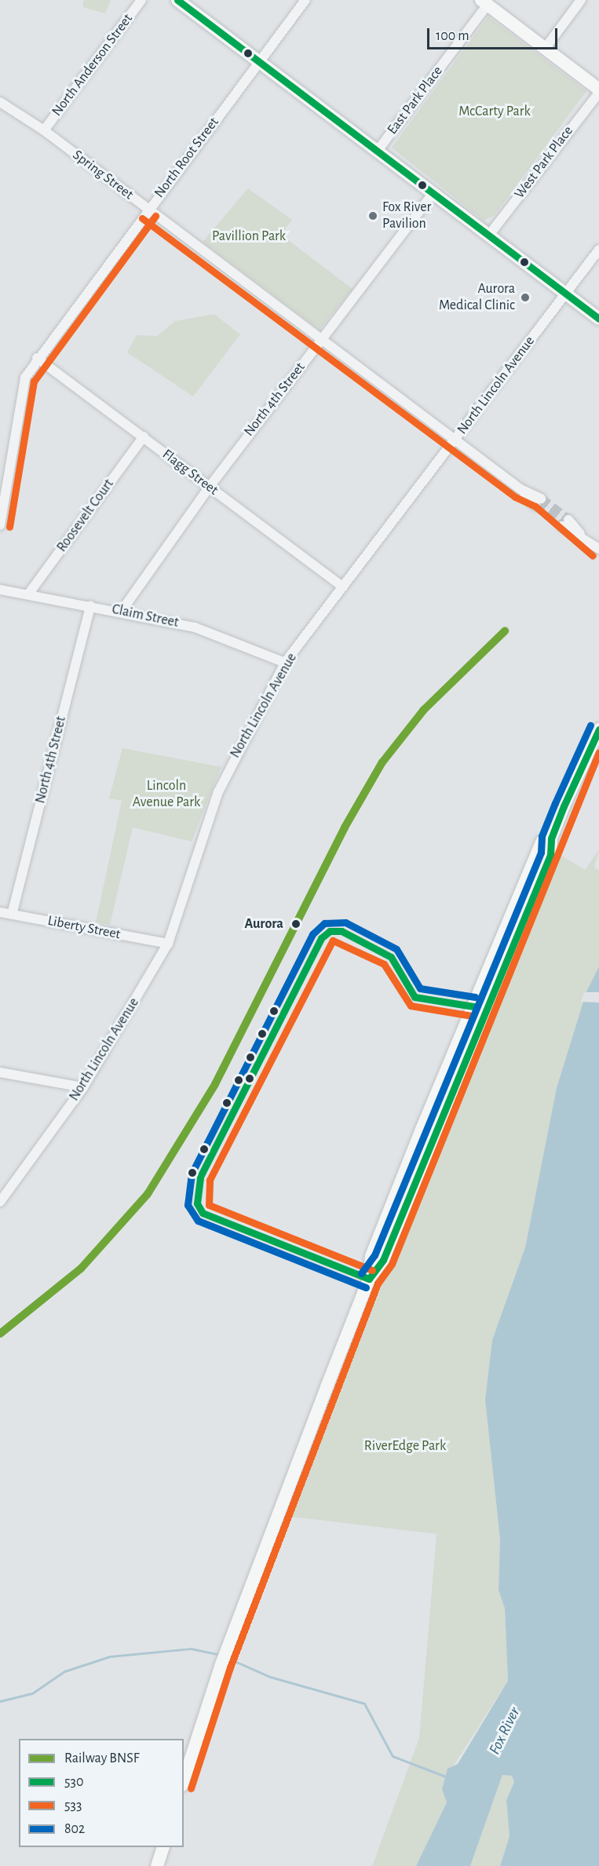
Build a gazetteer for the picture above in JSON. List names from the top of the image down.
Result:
{
  "streets": {
    "street": [
      "North Anderson Street",
      "East Park Place",
      "North Root Street",
      "West Park Place",
      "Spring Street",
      "North Lincoln Avenue",
      "North 4th Street",
      "Flagg Street",
      "Roosevelt Court",
      "Claim Street",
      "Liberty Street"
    ]
  },
  "crossings": [
    ["North Anderson Street", "Spring Street"],
    ["North Root Street", "Spring Street"],
    ["North Root Street", "Flagg Street"],
    ["Spring Street", "North Lincoln Avenue"],
    ["Spring Street", "North 4th Street"],
    ["North Lincoln Avenue", "Flagg Street"],
    ["North Lincoln Avenue", "Claim Street"],
    ["North Lincoln Avenue", "Liberty Street"],
    ["North 4th Street", "Flagg Street"],
    ["North 4th Street", "Claim Street"],
    ["North 4th Street", "Liberty Street"],
    ["Flagg Street", "Roosevelt Court"],
    ["Roosevelt Court", "Claim Street"]
  ],
  "water": ["Fox River"],
  "parks": [
    "McCarty Park",
    "Pavillion Park",
    "Lincoln Avenue Park",
    "RiverEdge Park"
  ],
  "places": ["Fox River Pavilion", "Aurora Medical Clinic", "Aurora"],
  "lines": [
    "transit line 530",
    "transit line 533",
    "rail line BNSF",
    "transit line 802"
  ],
  "legend": [
    "Railway BNSF",
    "530",
    "533",
    "802"
  ],
  "scale_bar": "100 m"
}
